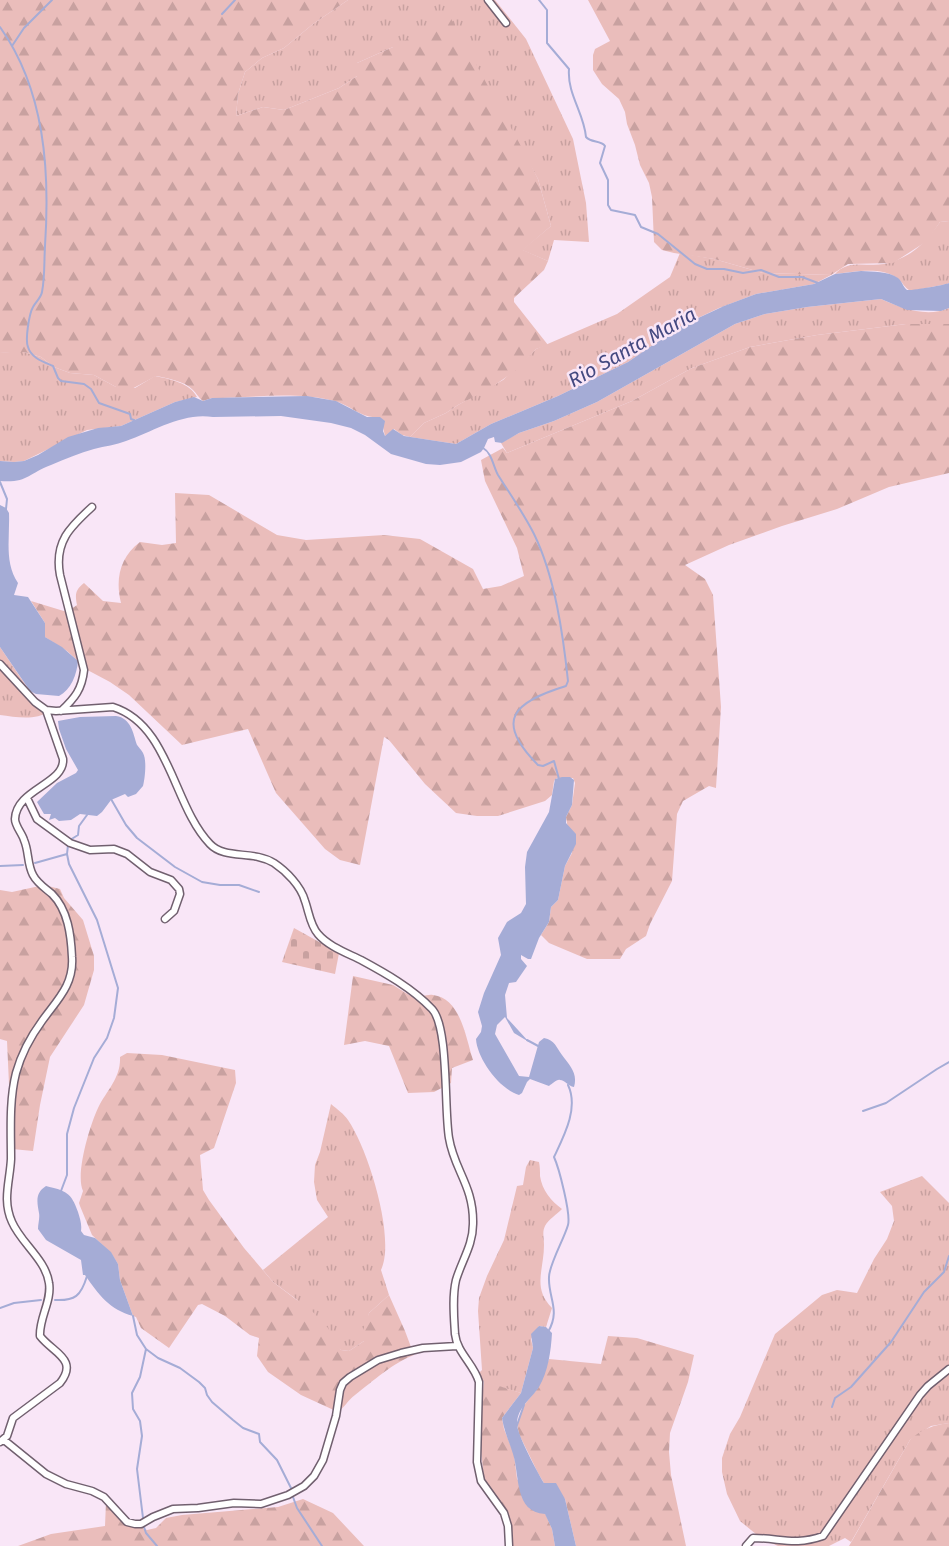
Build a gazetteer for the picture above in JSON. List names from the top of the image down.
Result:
{
  "water": ["Rio Santa Maria"]
}
